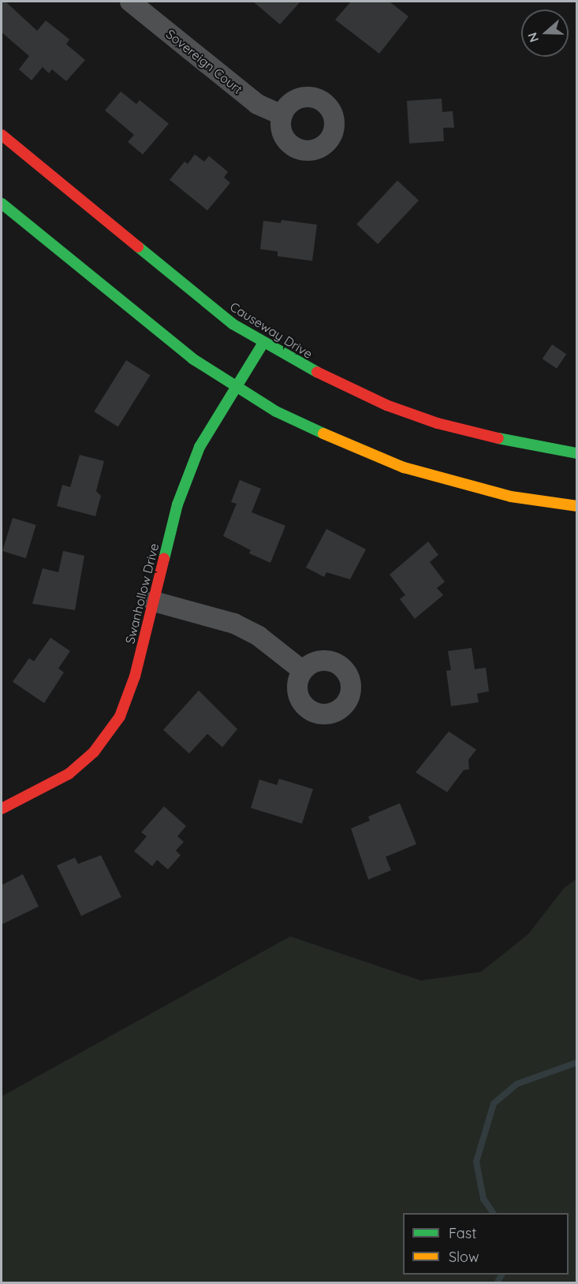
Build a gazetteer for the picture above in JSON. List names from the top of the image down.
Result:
{
  "streets": {
    "street": ["Sovereign Court", "Causeway Drive", "Swanhollow Drive"]
  },
  "crossings": [
    ["Causeway Drive", "Swanhollow Drive"]
  ],
  "legend": ["Fast", "Slow"],
  "north": "left"
}
